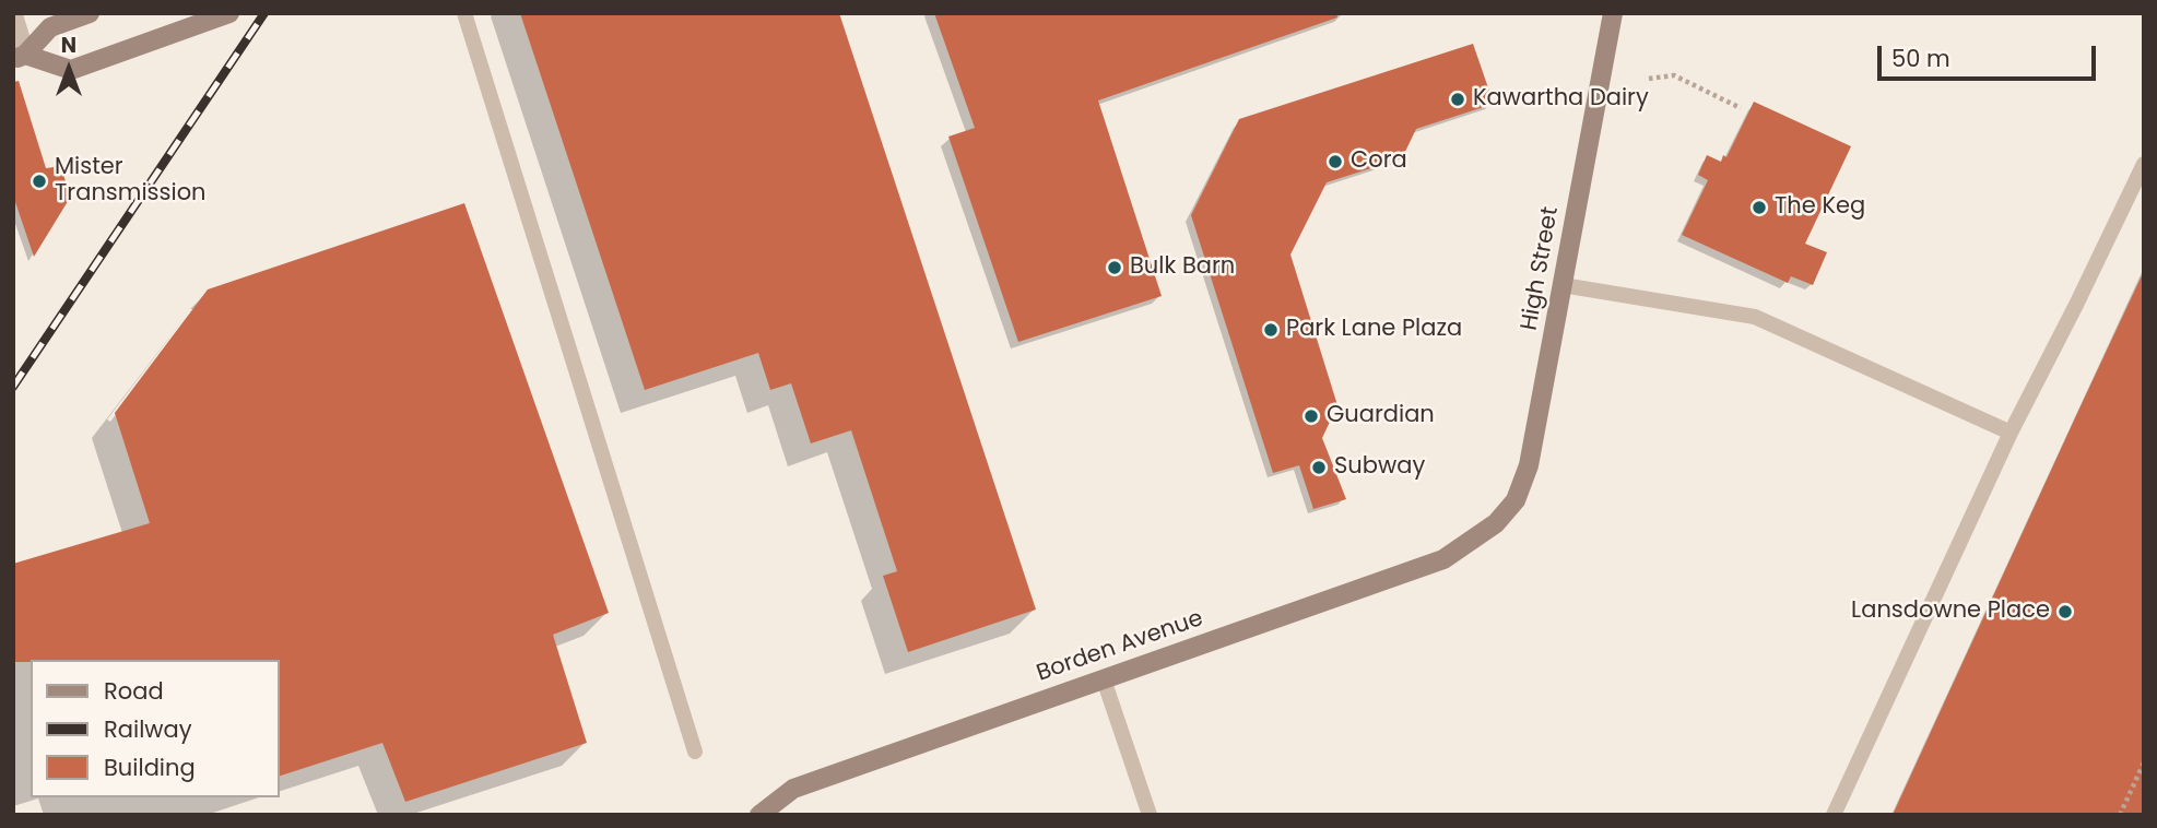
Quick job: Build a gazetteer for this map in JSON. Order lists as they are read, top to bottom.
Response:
{
  "streets": {
    "street": ["High Street", "Borden Avenue"]
  },
  "crossings": [
    ["High Street", "Borden Avenue"]
  ],
  "places": [
    "Kawartha Dairy",
    "Cora",
    "Mister Transmission",
    "The Keg",
    "Bulk Barn",
    "Park Lane Plaza",
    "Guardian",
    "Subway",
    "Lansdowne Place"
  ],
  "legend": ["Road", "Railway", "Building"],
  "scale_bar": "50 m",
  "north": "top"
}
